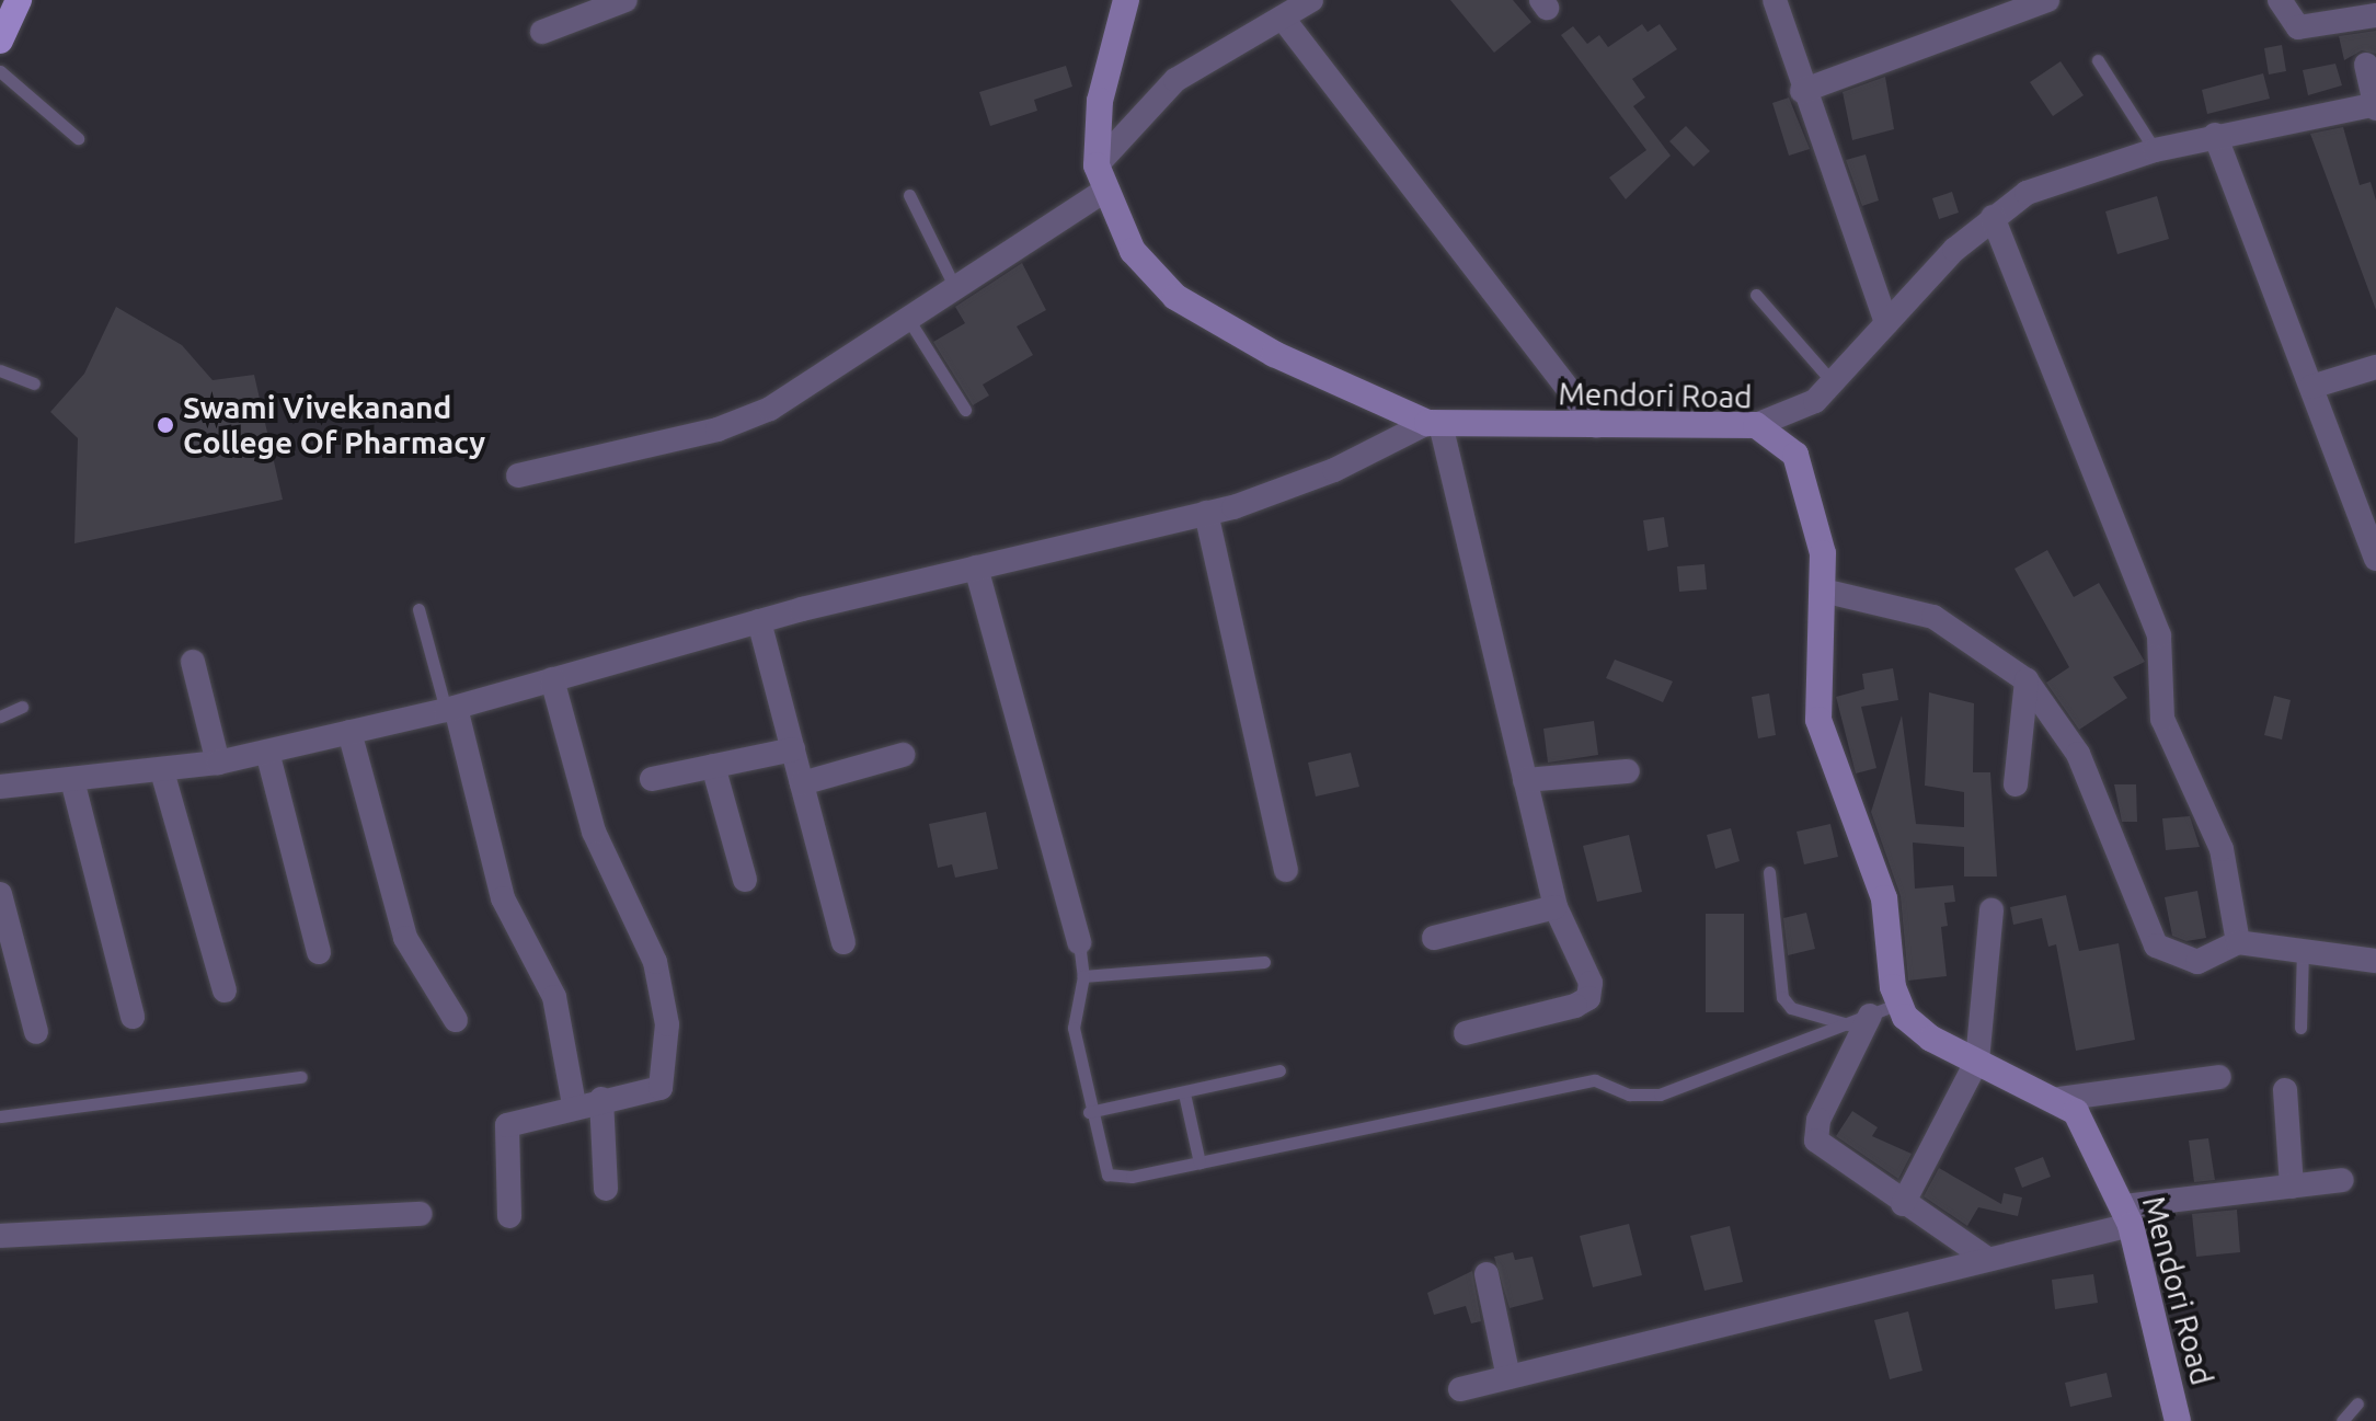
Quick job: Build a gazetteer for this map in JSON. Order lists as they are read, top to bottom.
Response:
{
  "streets": {
    "main road": ["Mendori Road"]
  },
  "places": ["Swami Vivekanand College Of Pharmacy"]
}
